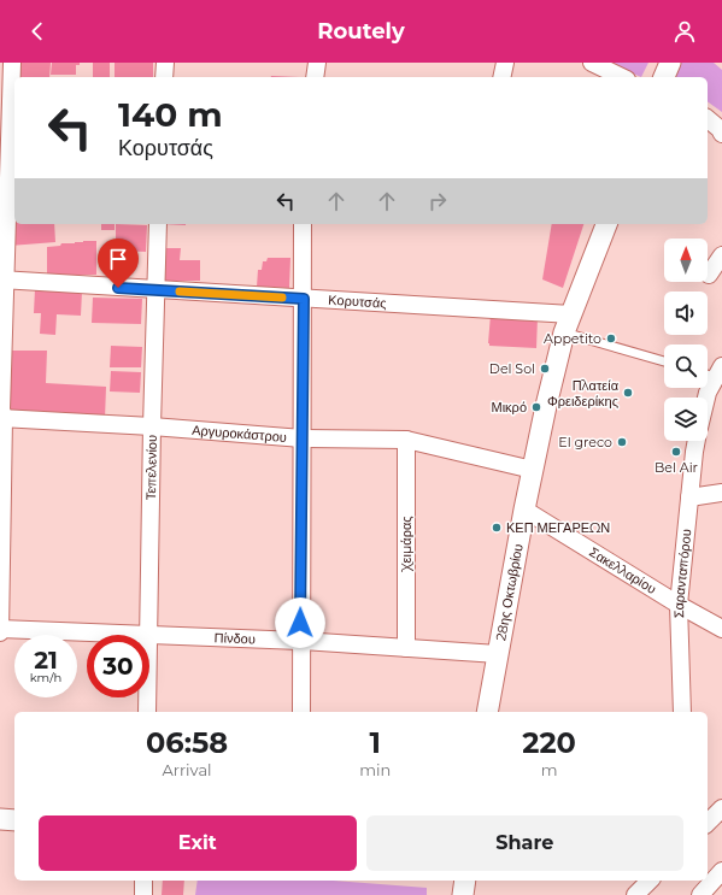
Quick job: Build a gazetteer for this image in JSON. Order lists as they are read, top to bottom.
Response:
{
  "streets": {
    "street": [
      "Κορυτσάς",
      "Αργυροκάστρου",
      "Τεπελενίου",
      "Χειμάρας",
      "Σακελλαρίου",
      "Σαρανταπόρου",
      "28ης Οκτωβρίου",
      "Πίνδου"
    ]
  },
  "crossings": [
    ["Κορυτσάς", "Τεπελενίου"],
    ["Κορυτσάς", "28ης Οκτωβρίου"],
    ["Αργυροκάστρου", "Τεπελενίου"],
    ["Αργυροκάστρου", "Χειμάρας"],
    ["Αργυροκάστρου", "28ης Οκτωβρίου"],
    ["Τεπελενίου", "Πίνδου"],
    ["Χειμάρας", "Πίνδου"],
    ["Σακελλαρίου", "Σαρανταπόρου"],
    ["Σακελλαρίου", "28ης Οκτωβρίου"],
    ["28ης Οκτωβρίου", "Πίνδου"]
  ],
  "places": [
    "Appetito",
    "Del Sol",
    "Πλατεία Φρειδερίκης",
    "Μικρό",
    "El greco",
    "Bel Air",
    "ΚΕΠ ΜΕΓΑΡΕΩΝ"
  ],
  "north": "top",
  "page": {
    "header": "Routely",
    "turn": ["140 m", "Κορυτσάς"],
    "speed": "21 km/h",
    "limit": "30",
    "eta": [
      "06:58",
      "Arrival",
      "1",
      "min",
      "220",
      "m"
    ],
    "buttons": ["Exit", "Share"]
  }
}
